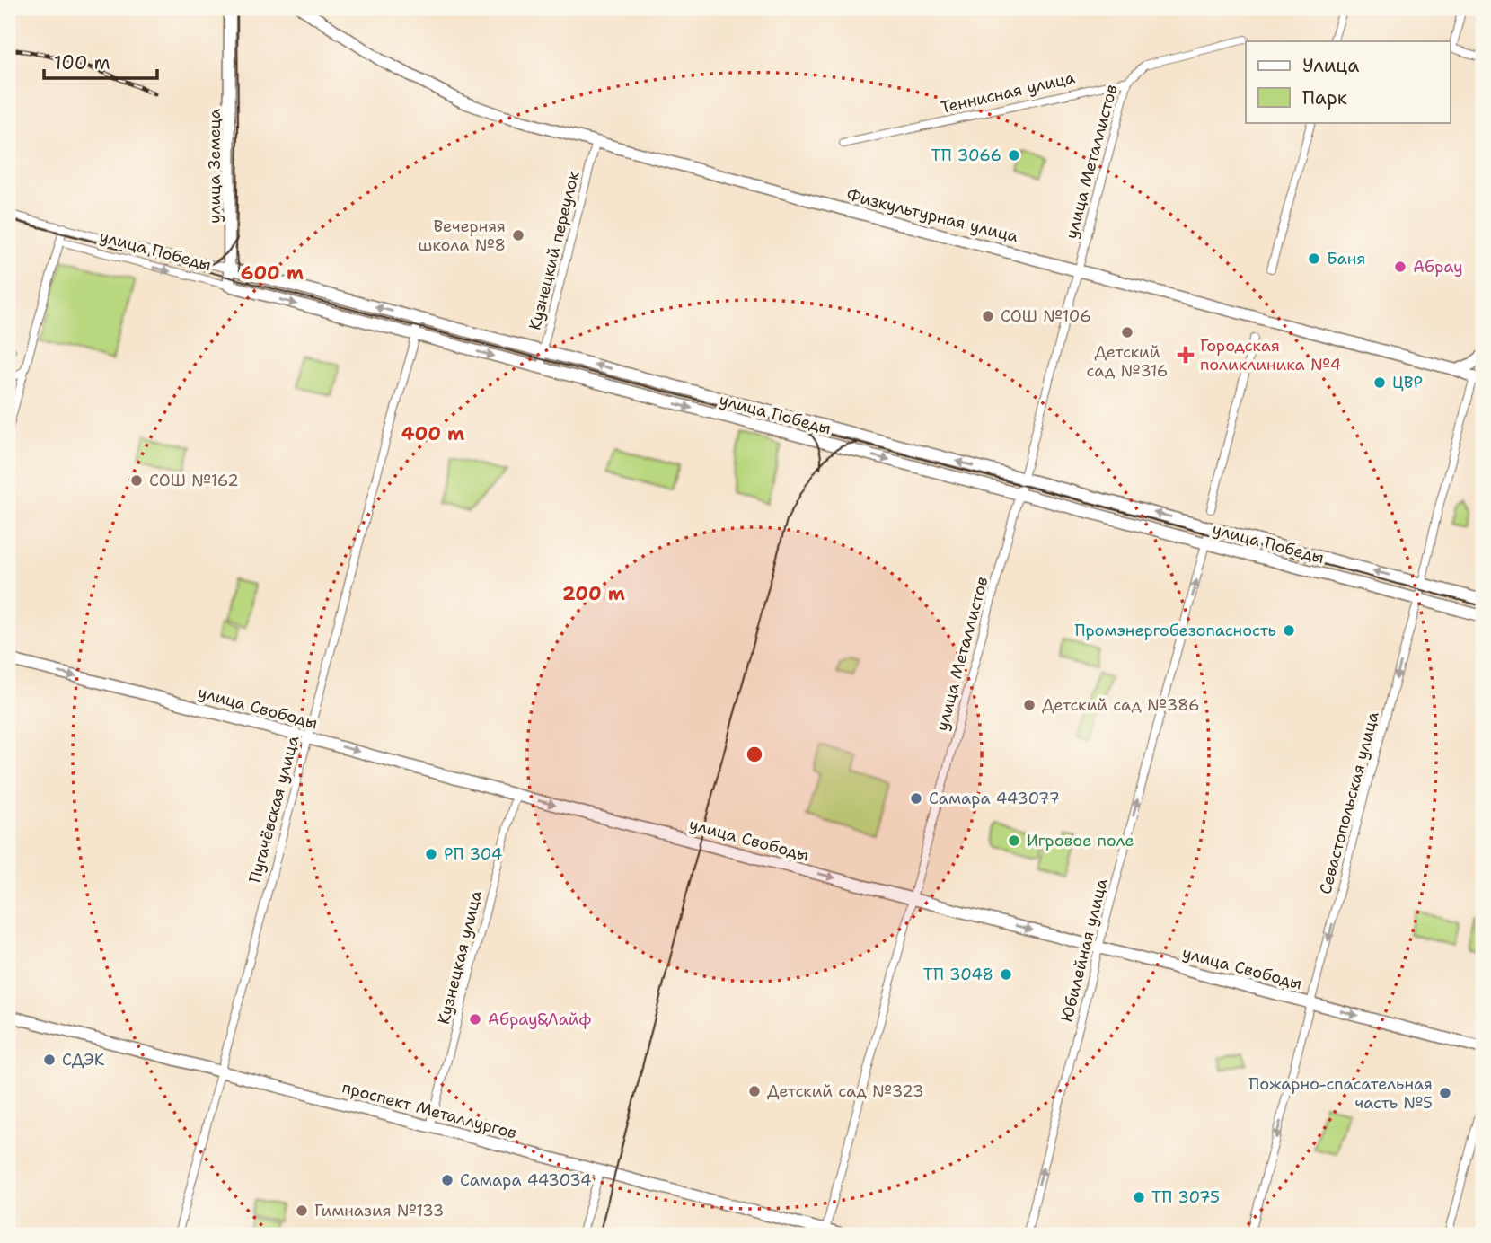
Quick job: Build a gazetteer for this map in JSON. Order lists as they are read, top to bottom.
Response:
{
  "streets": {
    "main road": [
      "улица Земеца",
      "Физкультурная улица",
      "улица Победы",
      "улица Свободы",
      "проспект Металлургов"
    ],
    "street": [
      "Теннисная улица",
      "улица Металлистов",
      "Кузнецкий переулок",
      "Севастопольская улица",
      "Пугачёвская улица",
      "Юбилейная улица",
      "Кузнецкая улица"
    ]
  },
  "crossings": [
    ["Теннисная улица", "улица Металлистов"],
    ["улица Металлистов", "Физкультурная улица"],
    ["улица Металлистов", "улица Победы"],
    ["улица Металлистов", "улица Свободы"],
    ["улица Металлистов", "проспект Металлургов"],
    ["улица Земеца", "улица Победы"],
    ["Физкультурная улица", "Кузнецкий переулок"],
    ["Физкультурная улица", "Севастопольская улица"],
    ["улица Победы", "Кузнецкий переулок"],
    ["улица Победы", "Севастопольская улица"],
    ["улица Победы", "Пугачёвская улица"],
    ["улица Победы", "Юбилейная улица"],
    ["улица Свободы", "Севастопольская улица"],
    ["улица Свободы", "Пугачёвская улица"],
    ["улица Свободы", "Юбилейная улица"],
    ["улица Свободы", "Кузнецкая улица"],
    ["Пугачёвская улица", "проспект Металлургов"],
    ["Кузнецкая улица", "проспект Металлургов"]
  ],
  "one_way": ["улица Свободы", "Севастопольская улица", "Юбилейная улица"],
  "places": {
    "other": [
      "ТП 3066",
      "Вечерняя школа №8",
      "Баня",
      "Абрау",
      "СОШ №106",
      "Детский сад №316",
      "ЦВР",
      "СОШ №162",
      "Промэнергобезопасность",
      "Детский сад №386",
      "Самара 443077",
      "Игровое поле",
      "РП 304",
      "ТП 3048",
      "Абрау&Лайф",
      "СДЭК",
      "Детский сад №323",
      "Пожарно-спасательная часть №5",
      "Самара 443034",
      "ТП 3075",
      "Гимназия №133"
    ],
    "health": ["Городская поликлиника №4"]
  },
  "legend": ["Улица", "Парк"],
  "scale_bar": "100 m",
  "rings": ["600 m", "400 m", "200 m"]
}
